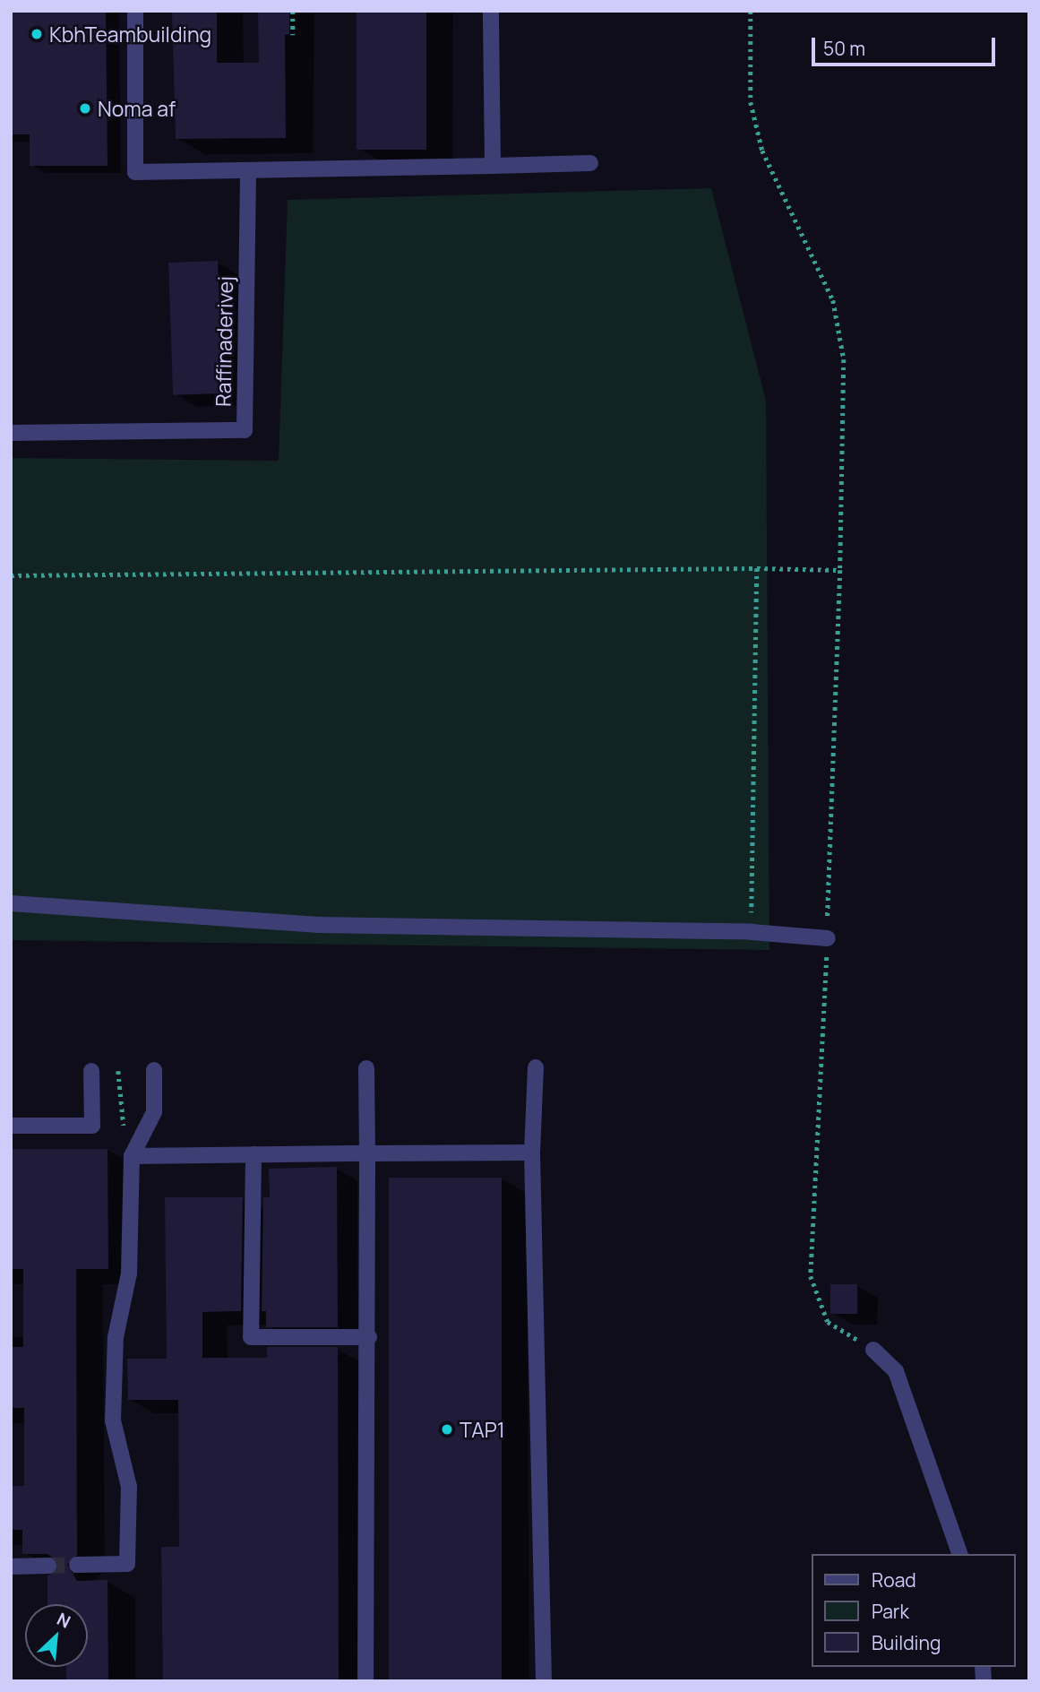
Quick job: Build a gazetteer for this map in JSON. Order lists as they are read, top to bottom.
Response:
{
  "streets": {
    "lane": ["Raffinaderivej"]
  },
  "places": ["KbhTeambuilding", "Noma af", "TAP1"],
  "legend": ["Road", "Park", "Building"],
  "scale_bar": "50 m",
  "north": "top right"
}
